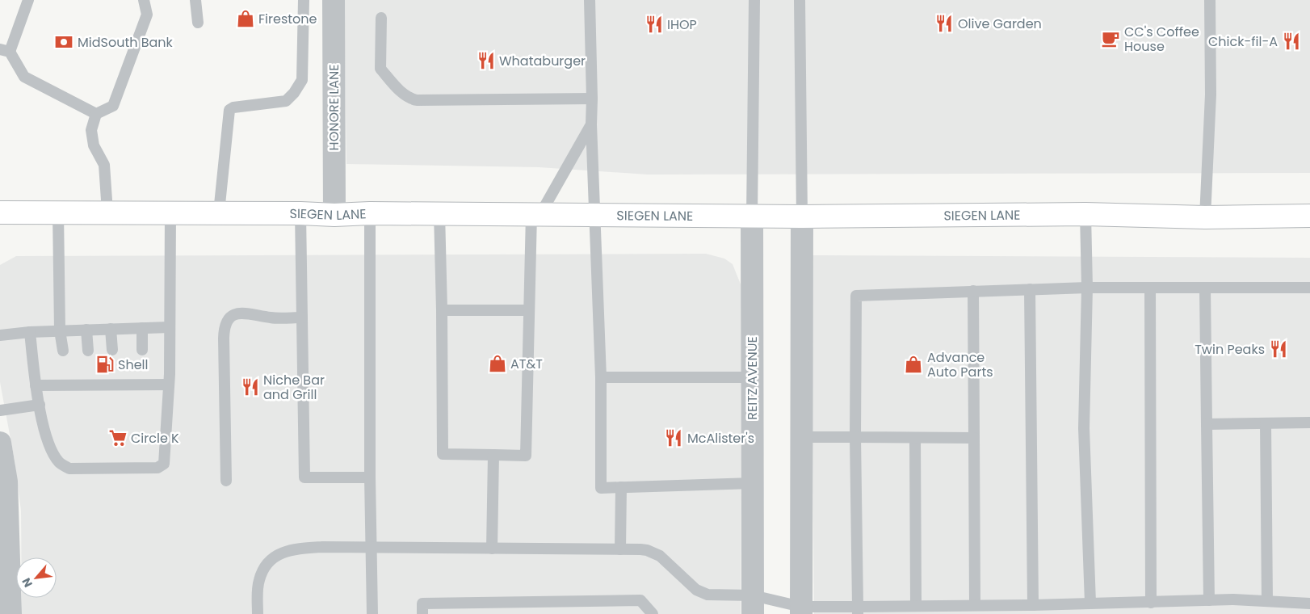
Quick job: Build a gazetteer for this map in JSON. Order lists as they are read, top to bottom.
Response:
{
  "streets": {
    "main road": ["SIEGEN LANE"],
    "street": ["HONORE LANE", "REITZ AVENUE"]
  },
  "crossings": [
    ["HONORE LANE", "SIEGEN LANE"],
    ["SIEGEN LANE", "REITZ AVENUE"]
  ],
  "places": {
    "shop": ["Firestone", "AT&T", "Advance Auto Parts"],
    "restaurant": [
      "Olive Garden",
      "IHOP",
      "Chick-fil-A",
      "Whataburger",
      "Twin Peaks",
      "Niche Bar and Grill",
      "McAlister's"
    ],
    "cafe": ["CC's Coffee House"],
    "bank": ["MidSouth Bank"],
    "fuel station": ["Shell"],
    "supermarket": ["Circle K"]
  },
  "north": "bottom left"
}
